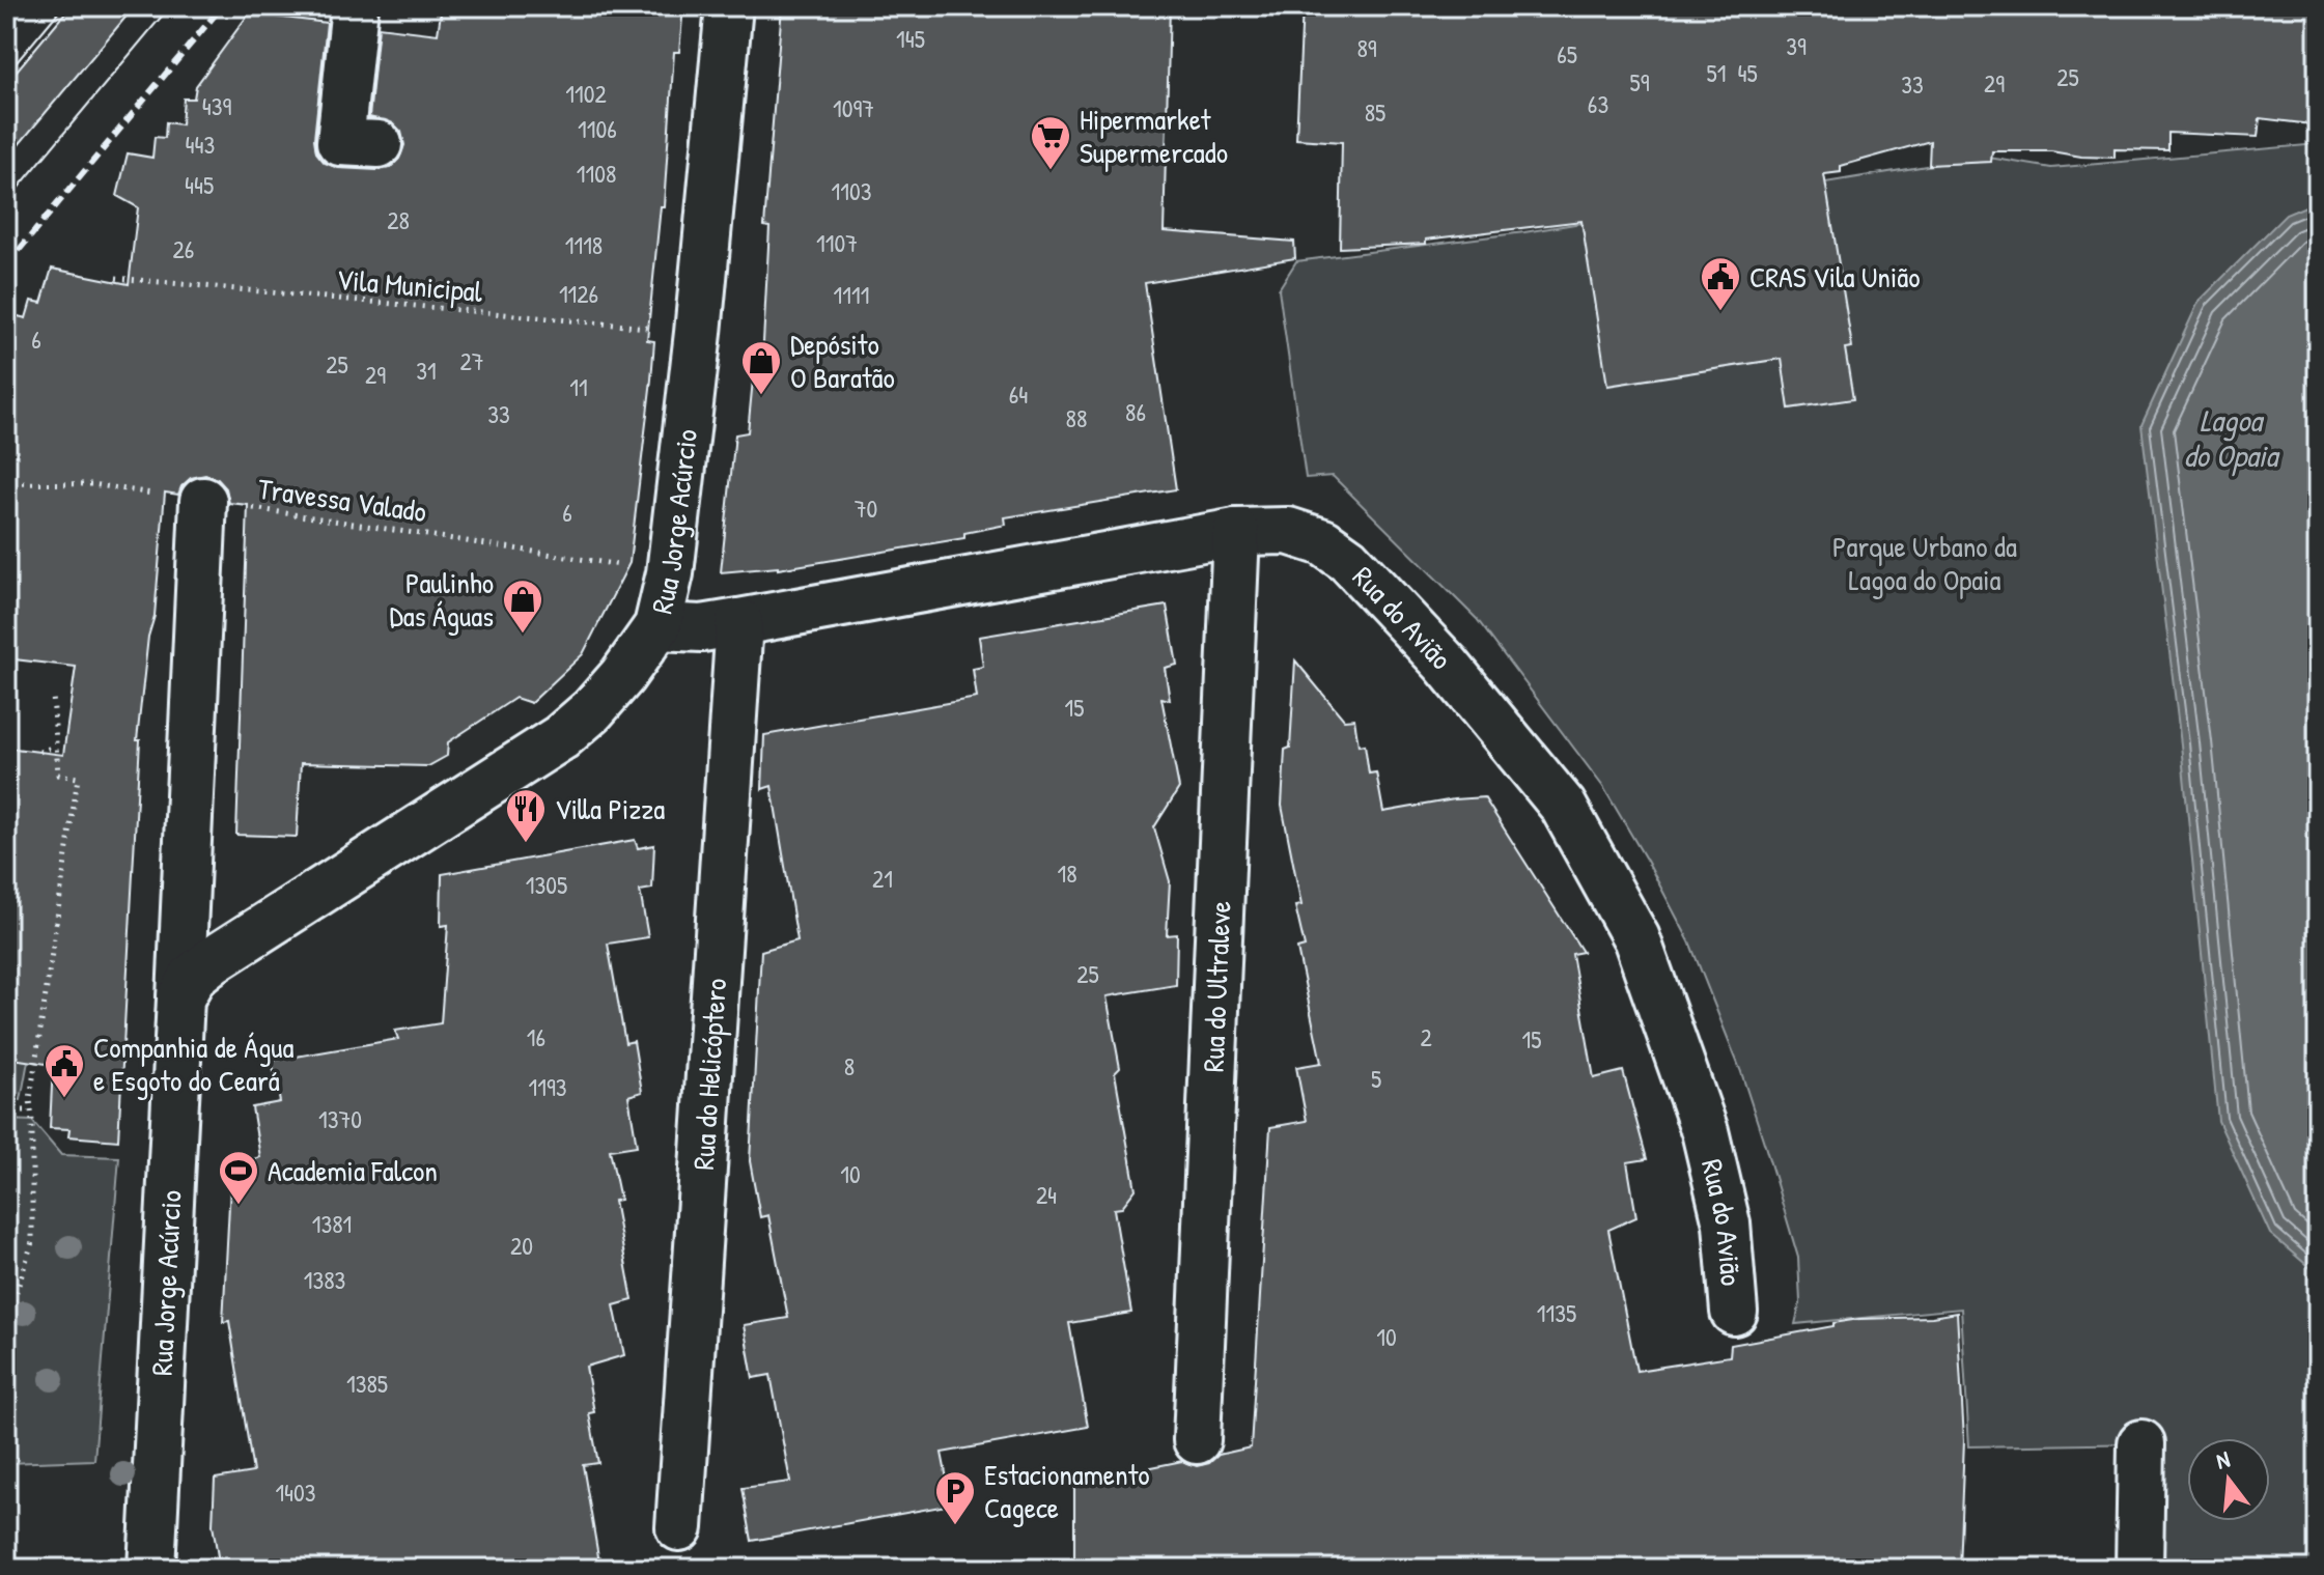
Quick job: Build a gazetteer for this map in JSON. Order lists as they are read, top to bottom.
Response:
{
  "streets": {
    "street": [
      "Rua Jorge Acúrcio",
      "Rua do Avião",
      "Rua do Ultraleve",
      "Rua do Helicóptero"
    ],
    "path": ["Vila Municipal", "Travessa Valado"]
  },
  "crossings": [
    ["Vila Municipal", "Rua Jorge Acúrcio"],
    ["Travessa Valado", "Rua Jorge Acúrcio"],
    ["Rua Jorge Acúrcio", "Rua do Avião"],
    ["Rua do Avião", "Rua do Ultraleve"],
    ["Rua do Avião", "Rua do Helicóptero"]
  ],
  "water": ["Lagoa do Opaia"],
  "parks": ["Parque Urbano da Lagoa do Opaia"],
  "places": {
    "supermarket": ["Hipermarket Supermercado"],
    "public building": ["CRAS Vila União", "Companhia de Água e Esgoto do Ceará"],
    "shop": ["Depósito O Baratão", "Paulinho Das Águas"],
    "restaurant": ["Villa Pizza"],
    "sports": ["Academia Falcon"],
    "parking": ["Estacionamento Cagece"]
  },
  "house_numbers": [
    "145",
    "39",
    "89",
    "65",
    "51",
    "45",
    "25",
    "59",
    "29",
    "33",
    "1102",
    "63",
    "439",
    "1097",
    "85",
    "1106",
    "443",
    "1108",
    "445",
    "1103",
    "28",
    "1107",
    "1118",
    "26",
    "1126",
    "1111",
    "6",
    "27",
    "25",
    "31",
    "29",
    "11",
    "64",
    "86",
    "33",
    "88",
    "70",
    "6",
    "15",
    "18",
    "21",
    "1305",
    "25",
    "16",
    "2",
    "15",
    "8",
    "5",
    "1193",
    "1370",
    "10",
    "24",
    "1381",
    "20",
    "1383",
    "1135",
    "10",
    "1385",
    "1403"
  ],
  "north": "top"
}
